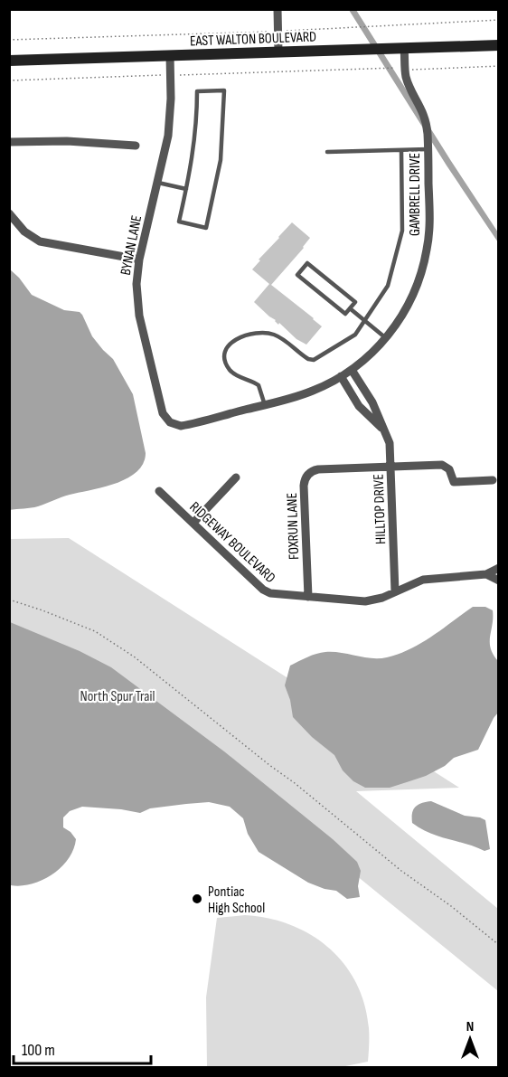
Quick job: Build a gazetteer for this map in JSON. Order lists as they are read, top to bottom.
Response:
{
  "streets": {
    "main road": ["EAST WALTON BOULEVARD"],
    "street": [
      "GAMBRELL DRIVE",
      "BYNAN LANE",
      "HILLTOP DRIVE",
      "FOXRUN LANE",
      "RIDGEWAY BOULEVARD"
    ]
  },
  "crossings": [
    ["EAST WALTON BOULEVARD", "GAMBRELL DRIVE"],
    ["EAST WALTON BOULEVARD", "BYNAN LANE"],
    ["GAMBRELL DRIVE", "BYNAN LANE"],
    ["GAMBRELL DRIVE", "HILLTOP DRIVE"],
    ["HILLTOP DRIVE", "FOXRUN LANE"],
    ["HILLTOP DRIVE", "RIDGEWAY BOULEVARD"],
    ["FOXRUN LANE", "RIDGEWAY BOULEVARD"]
  ],
  "parks": ["North Spur Trail"],
  "places": ["Pontiac High School"],
  "scale_bar": "100 m",
  "north": "top"
}
